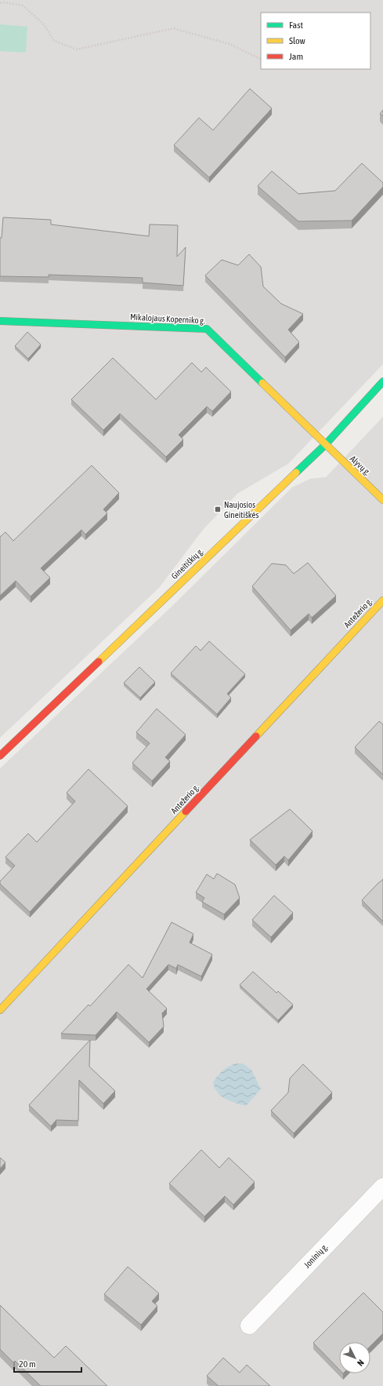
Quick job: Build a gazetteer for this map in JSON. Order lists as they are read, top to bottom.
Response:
{
  "streets": {
    "street": [
      "Mikalojaus Koperniko g.",
      "Alyvų g.",
      "Gineitiškių g.",
      "Antežerio g.",
      "Joninių g."
    ]
  },
  "crossings": [
    ["Mikalojaus Koperniko g.", "Alyvų g."],
    ["Mikalojaus Koperniko g.", "Gineitiškių g."],
    ["Alyvų g.", "Gineitiškių g."]
  ],
  "places": {
    "transit": ["Naujosios Gineitiškės"]
  },
  "legend": ["Fast", "Slow", "Jam"],
  "scale_bar": "20 m",
  "north": "bottom right"
}
